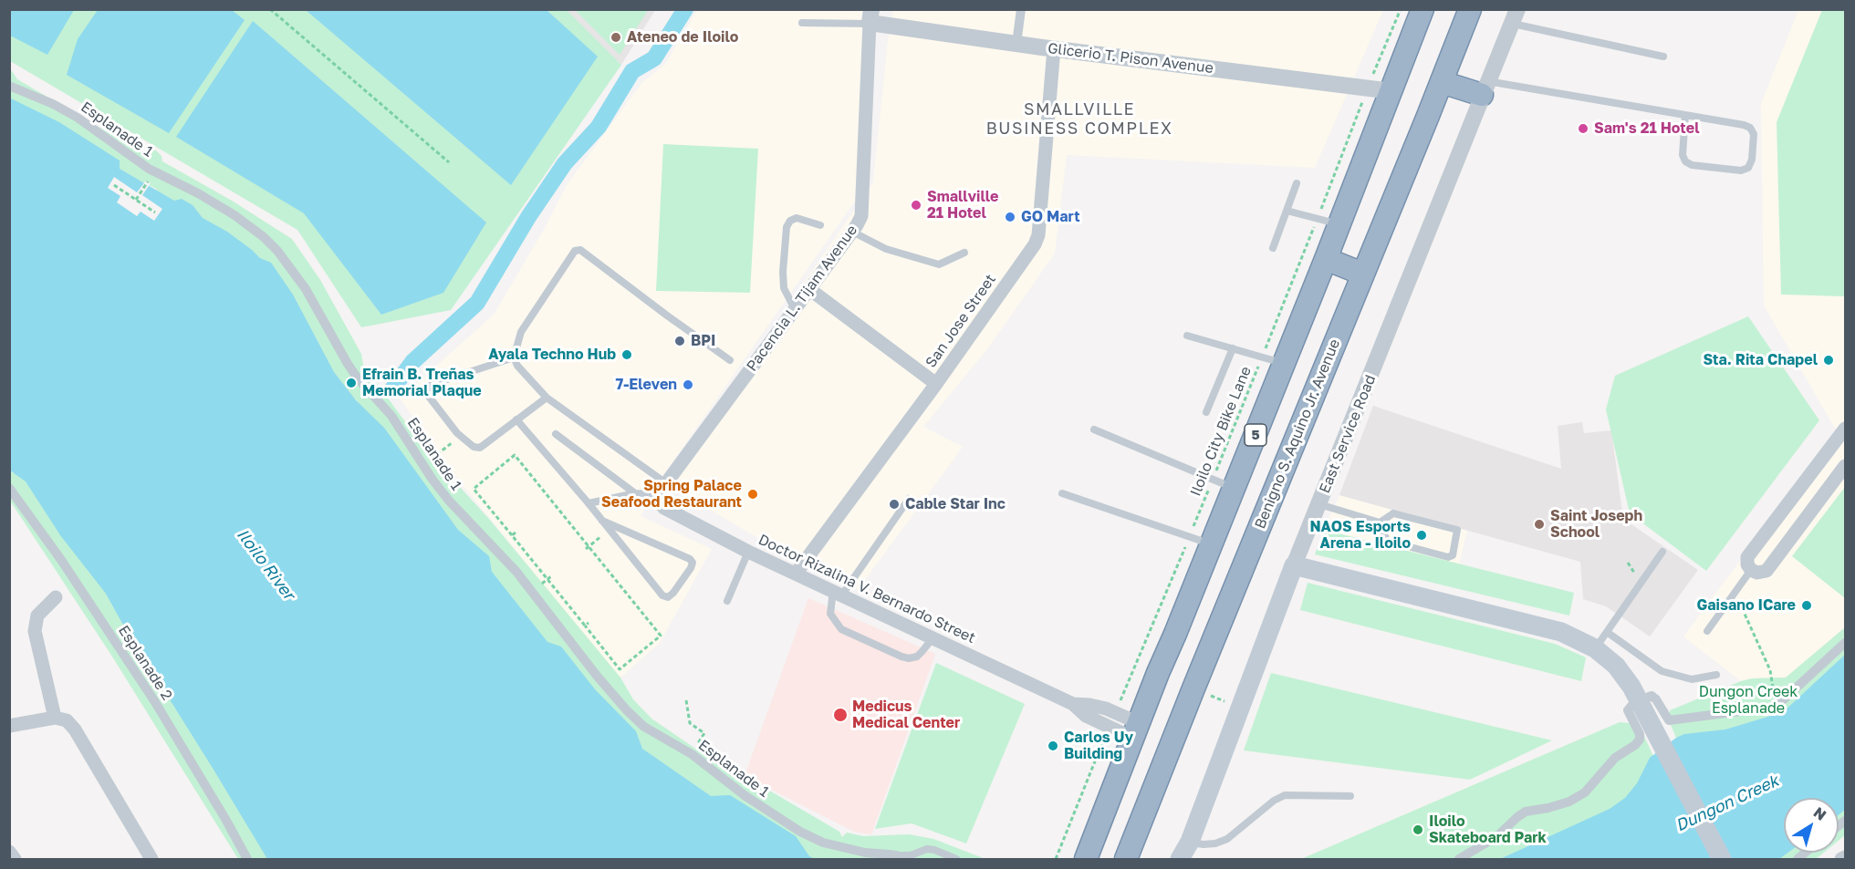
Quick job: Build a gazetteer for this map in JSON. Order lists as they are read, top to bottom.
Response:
{
  "streets": {
    "highway": ["Benigno S. Aquino Jr. Avenue", "5"],
    "main road": ["East Service Road"],
    "street": [
      "Glicerio T. Pison Avenue",
      "Esplanade 1",
      "Pacencia L. Tijam Avenue",
      "San Jose Street",
      "Doctor Rizalina V. Bernardo Street",
      "Esplanade 2"
    ],
    "path": ["Iloilo City Bike Lane"]
  },
  "crossings": [
    ["Glicerio T. Pison Avenue", "Pacencia L. Tijam Avenue"],
    ["Glicerio T. Pison Avenue", "San Jose Street"],
    ["Glicerio T. Pison Avenue", "Iloilo City Bike Lane"],
    ["Glicerio T. Pison Avenue", "5"],
    ["Pacencia L. Tijam Avenue", "Doctor Rizalina V. Bernardo Street"],
    ["San Jose Street", "Doctor Rizalina V. Bernardo Street"],
    ["Iloilo City Bike Lane", "Doctor Rizalina V. Bernardo Street"],
    ["5", "Doctor Rizalina V. Bernardo Street"]
  ],
  "districts": ["SMALLVILLE BUSINESS COMPLEX"],
  "water": ["Iloilo River", "Dungon Creek"],
  "parks": ["Dungon Creek Esplanade"],
  "places": [
    "Ateneo de Iloilo",
    "Sam's 21 Hotel",
    "Smallville 21 Hotel",
    "GO Mart",
    "BPI",
    "Ayala Techno Hub",
    "Sta. Rita Chapel",
    "Efrain B. Treñas Memorial Plaque",
    "7-Eleven",
    "Spring Palace Seafood Restaurant",
    "Cable Star Inc",
    "Saint Joseph School",
    "NAOS Esports Arena - Iloilo",
    "Gaisano ICare",
    "Medicus Medical Center",
    "Carlos Uy Building",
    "Iloilo Skateboard Park"
  ],
  "north": "top right"
}
